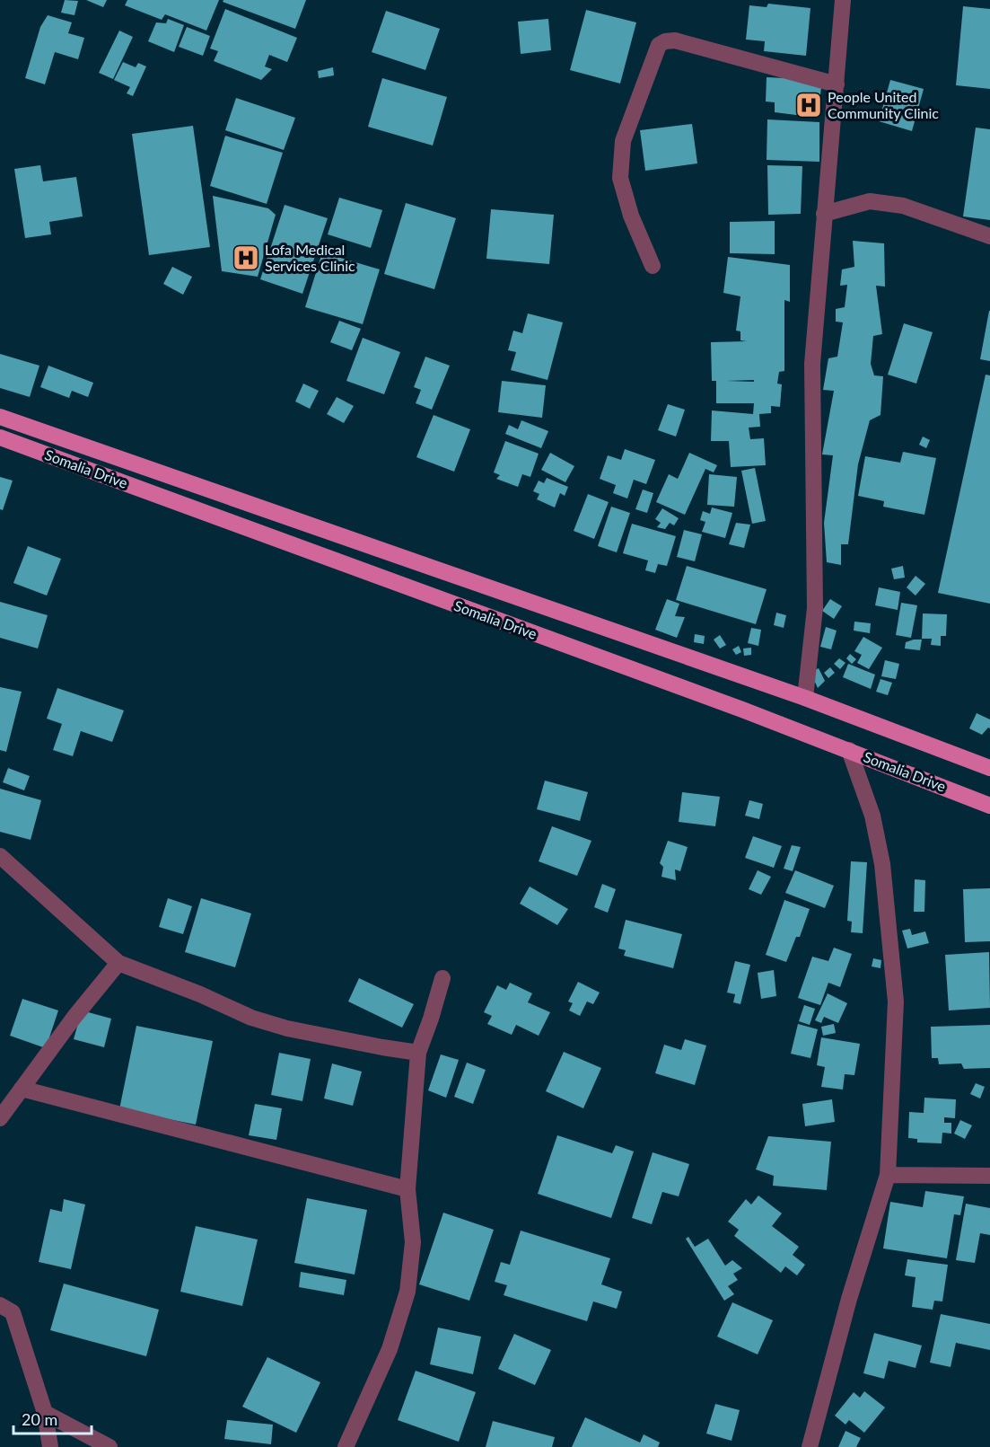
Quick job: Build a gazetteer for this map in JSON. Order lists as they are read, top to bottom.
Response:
{
  "streets": {
    "main road": ["Somalia Drive"]
  },
  "places": {
    "hospital": ["People United Community Clinic", "Lofa Medical Services Clinic"]
  },
  "scale_bar": "20 m"
}
